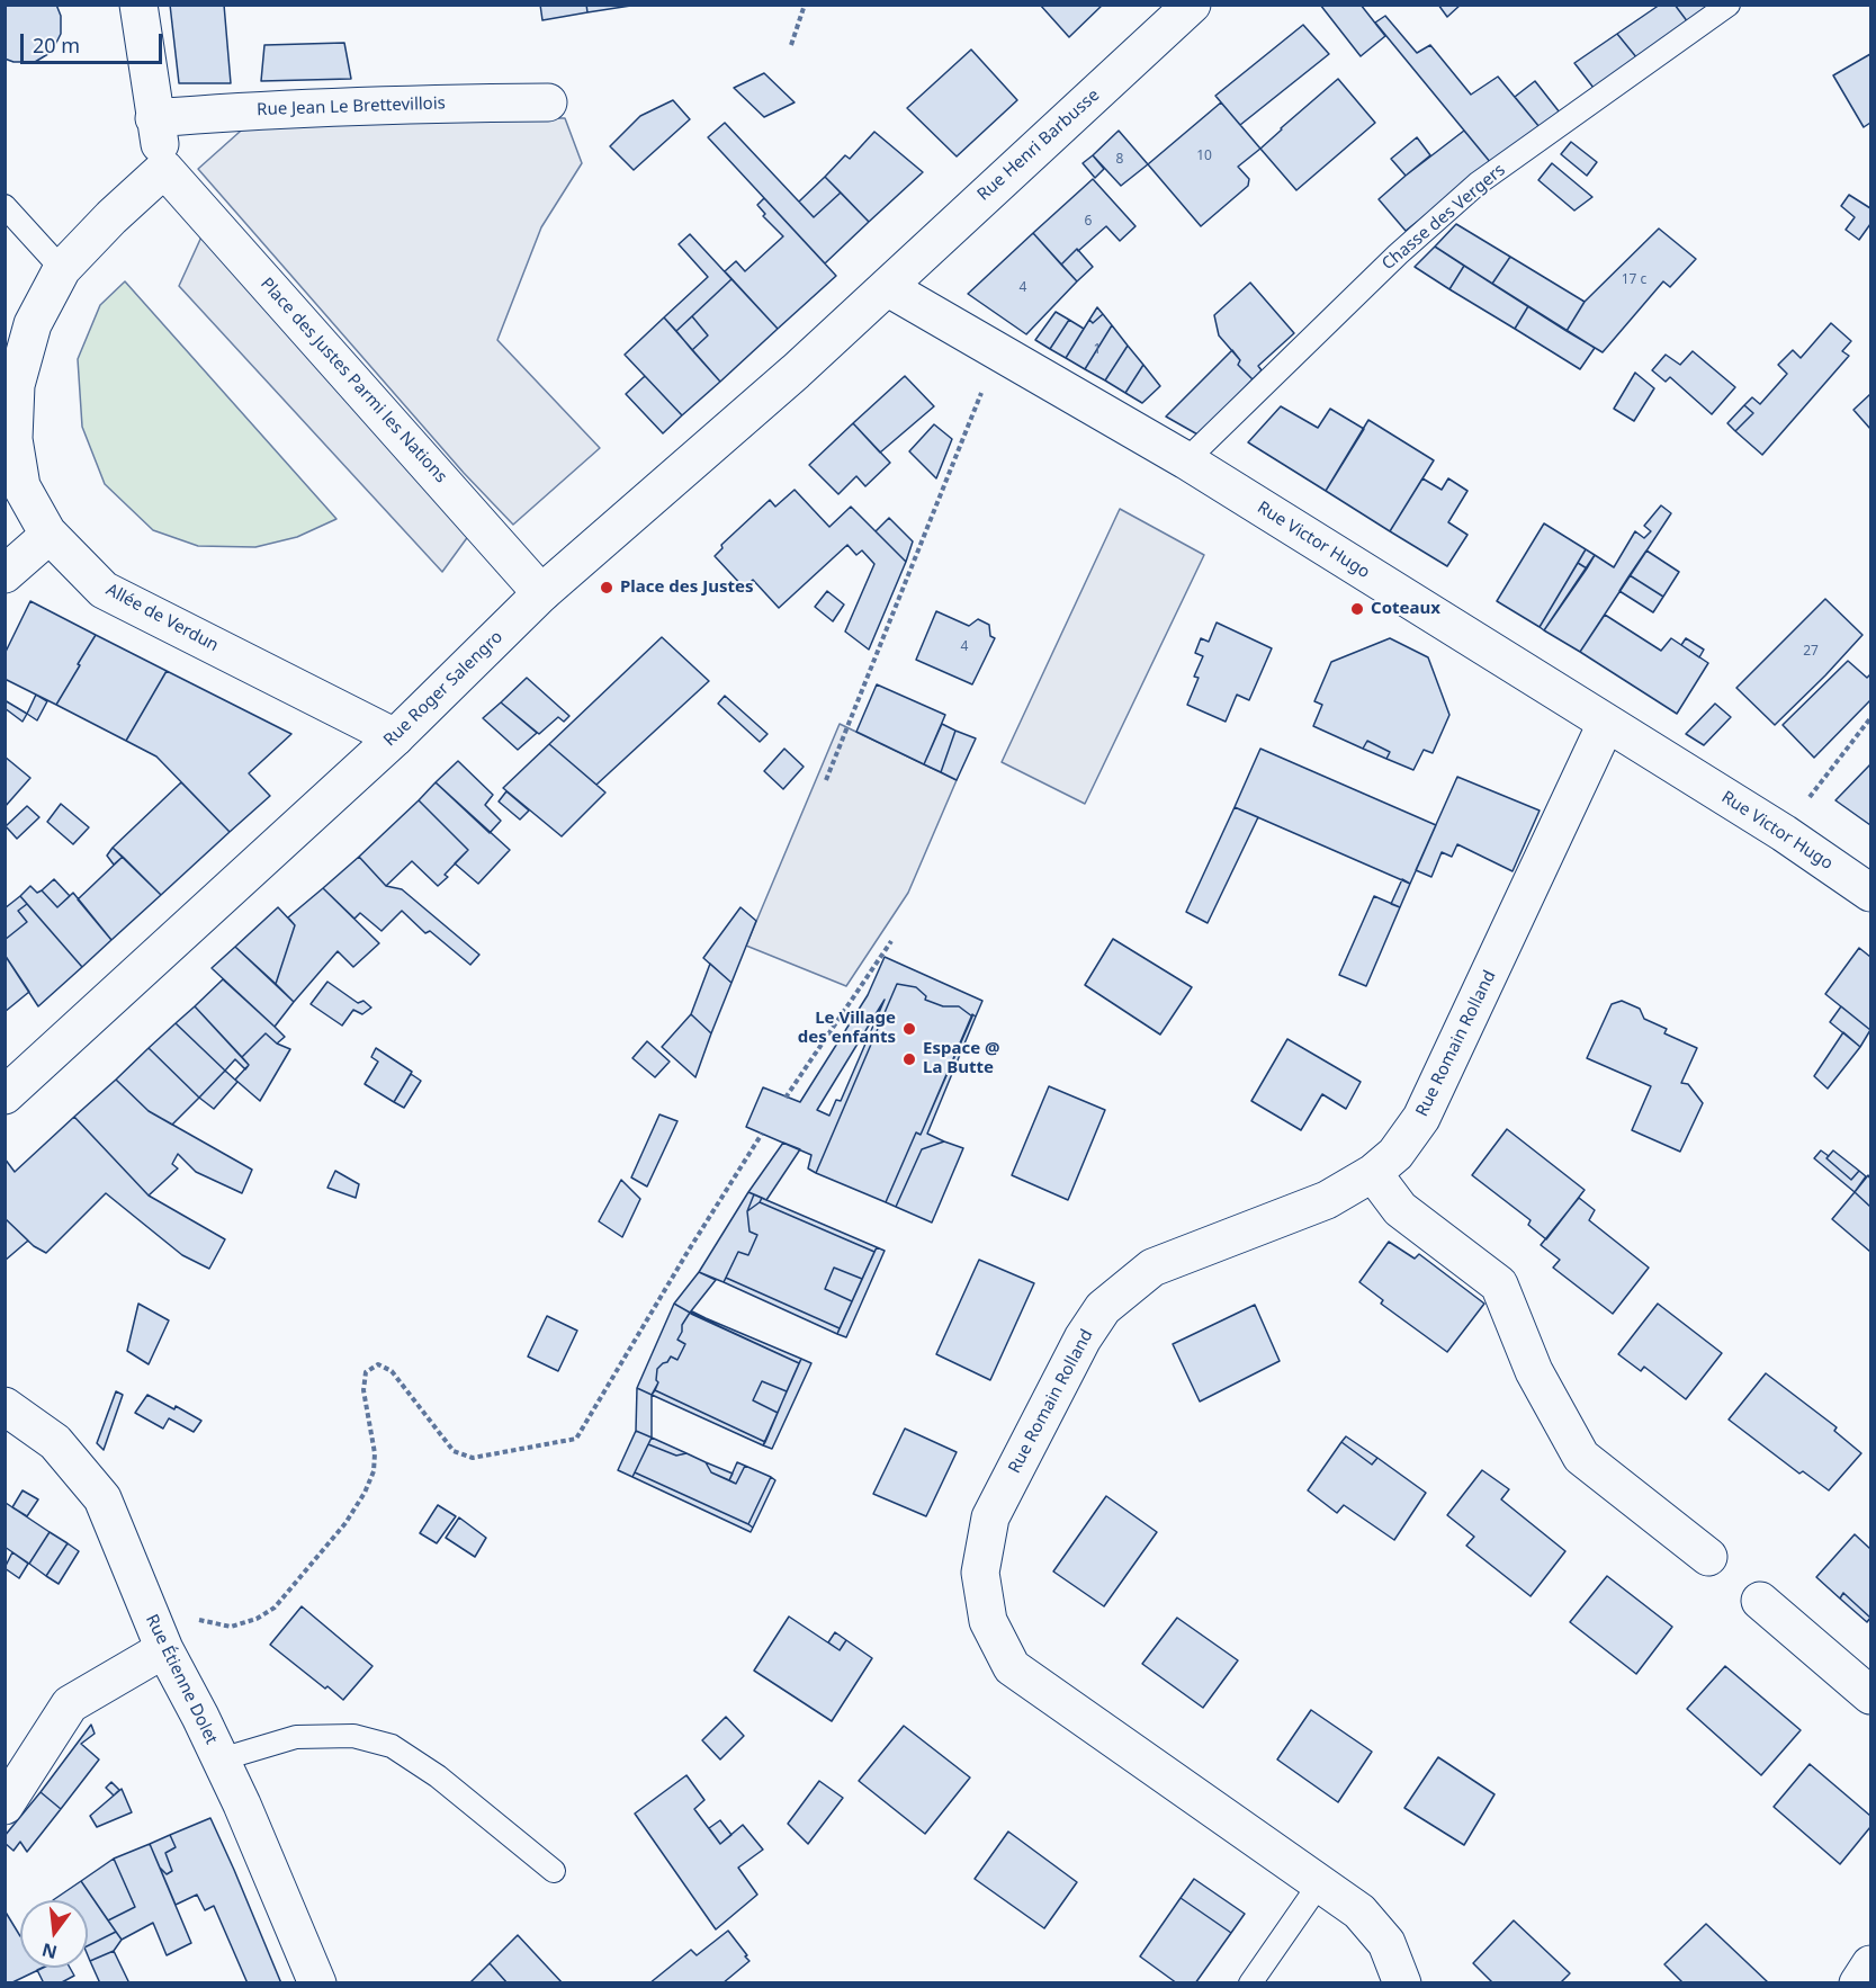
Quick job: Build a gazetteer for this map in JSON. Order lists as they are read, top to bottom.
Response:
{
  "streets": {
    "street": [
      "Rue Jean Le Brettevillois",
      "Rue Henri Barbusse",
      "Place des Justes Parmi les Nations",
      "Rue Victor Hugo",
      "Allée de Verdun",
      "Rue Roger Salengro",
      "Rue Romain Rolland",
      "Rue Étienne Dolet"
    ],
    "lane": ["Chasse des Vergers"]
  },
  "crossings": [
    ["Rue Henri Barbusse", "Rue Victor Hugo"],
    ["Rue Henri Barbusse", "Rue Roger Salengro"],
    ["Chasse des Vergers", "Rue Victor Hugo"],
    ["Place des Justes Parmi les Nations", "Allée de Verdun"],
    ["Place des Justes Parmi les Nations", "Rue Roger Salengro"],
    ["Rue Victor Hugo", "Rue Roger Salengro"],
    ["Rue Victor Hugo", "Rue Romain Rolland"],
    ["Allée de Verdun", "Rue Roger Salengro"]
  ],
  "places": [
    "Place des Justes",
    "Coteaux",
    "Le Village des enfants",
    "Espace @ La Butte"
  ],
  "house_numbers": [
    "10",
    "8",
    "6",
    "17 c",
    "4",
    "1",
    "4",
    "27"
  ],
  "scale_bar": "20 m",
  "north": "bottom"
}
